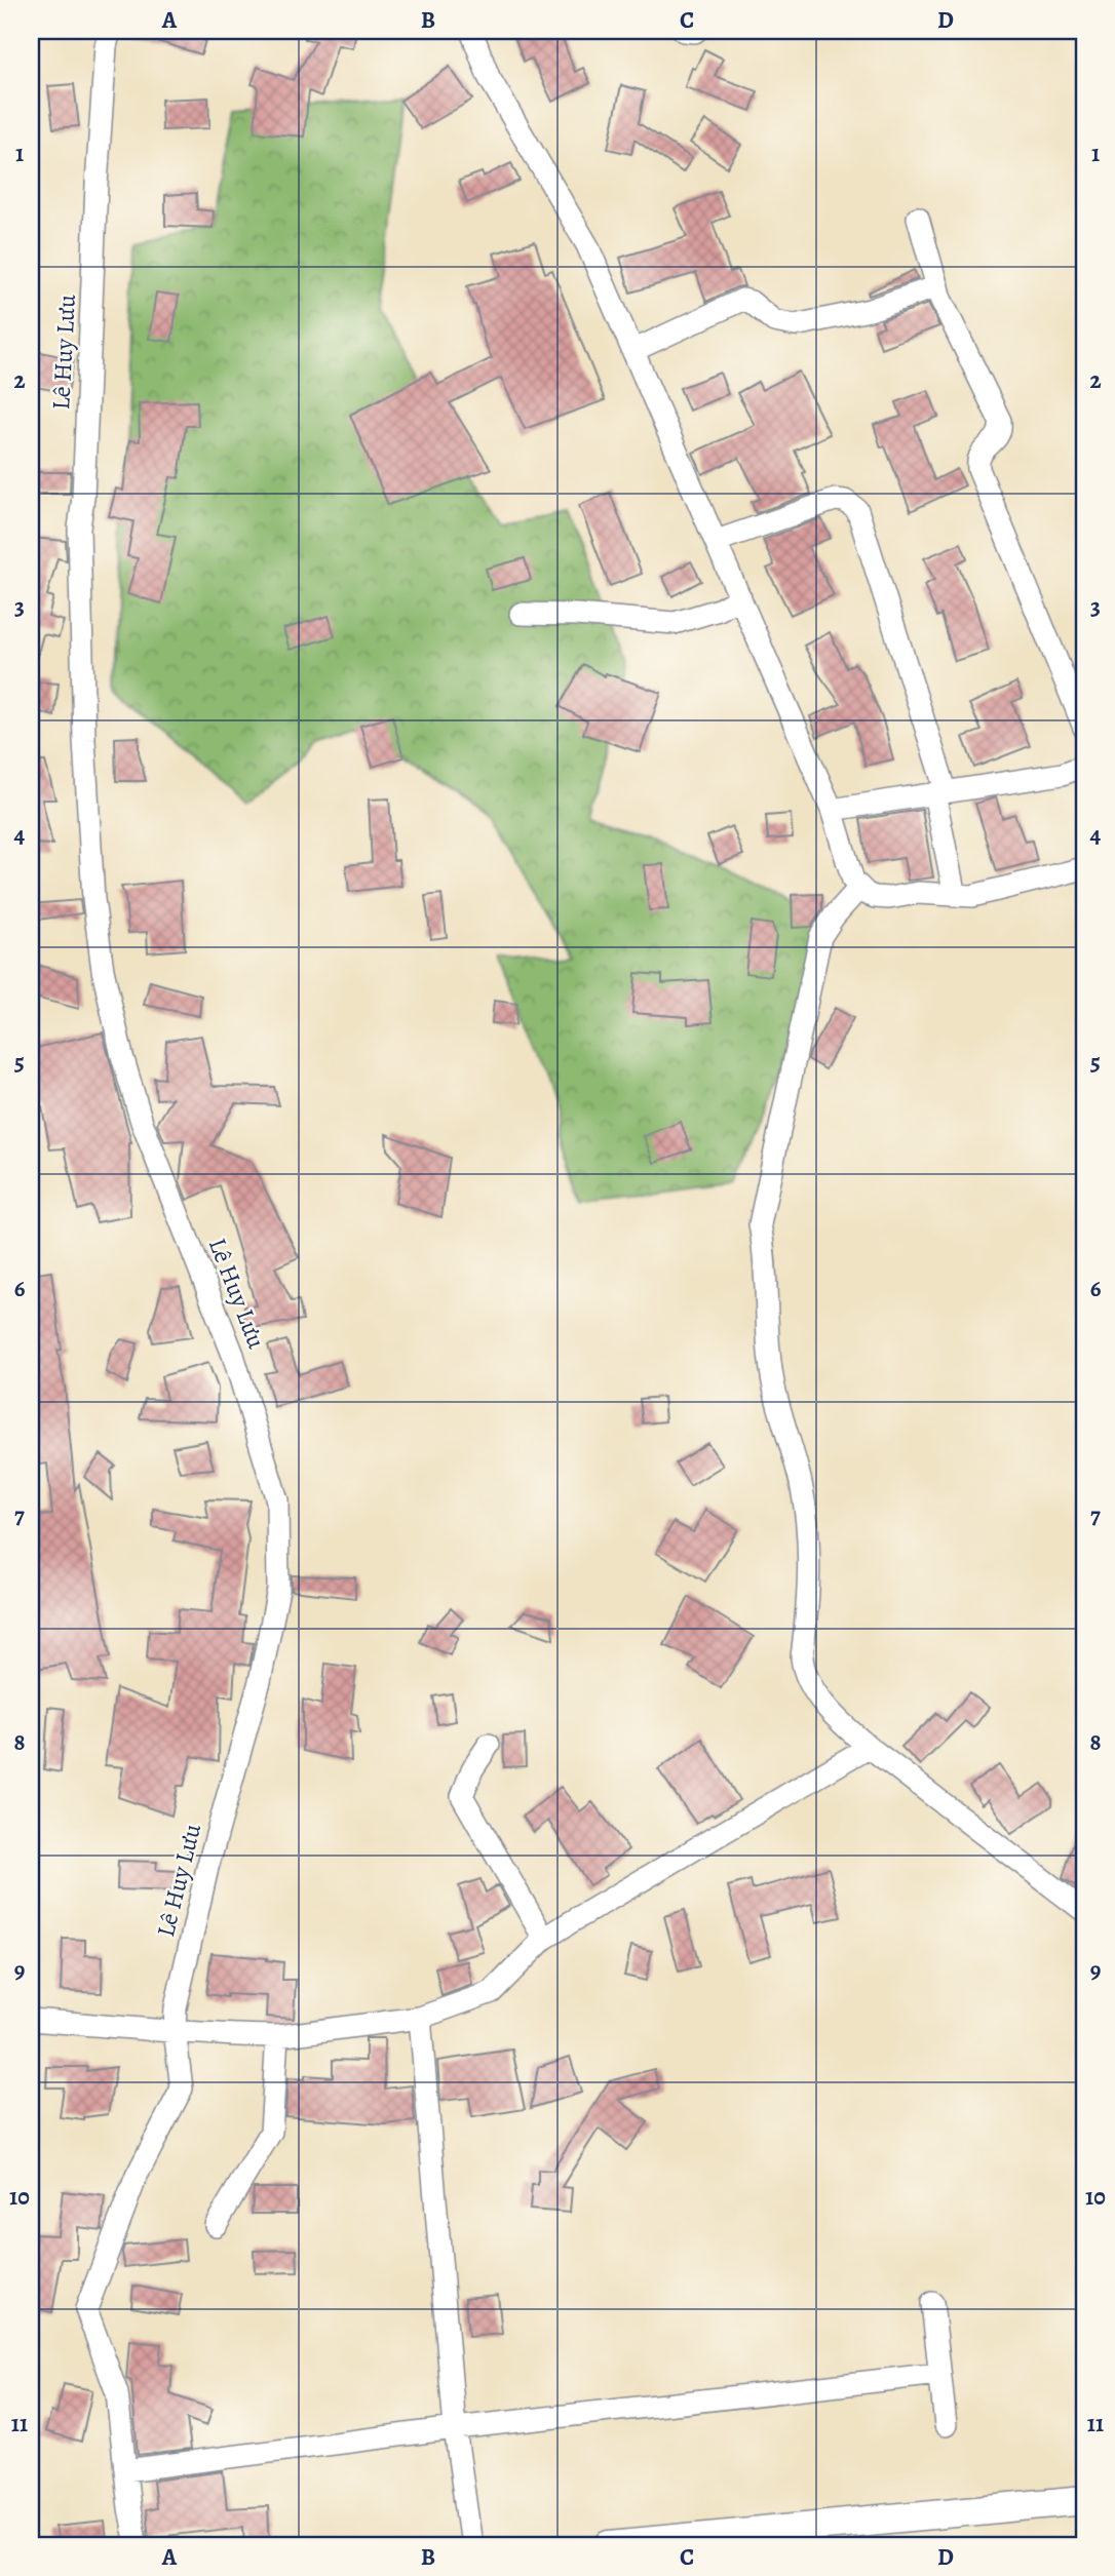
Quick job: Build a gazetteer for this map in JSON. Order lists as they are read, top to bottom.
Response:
{
  "streets": {
    "street": ["Lê Huy Lưu"]
  },
  "grid": {
    "columns": [
      "A",
      "B",
      "C",
      "D"
    ],
    "rows": [
      "1",
      "2",
      "3",
      "4",
      "5",
      "6",
      "7",
      "8",
      "9",
      "10",
      "11"
    ]
  }
}
